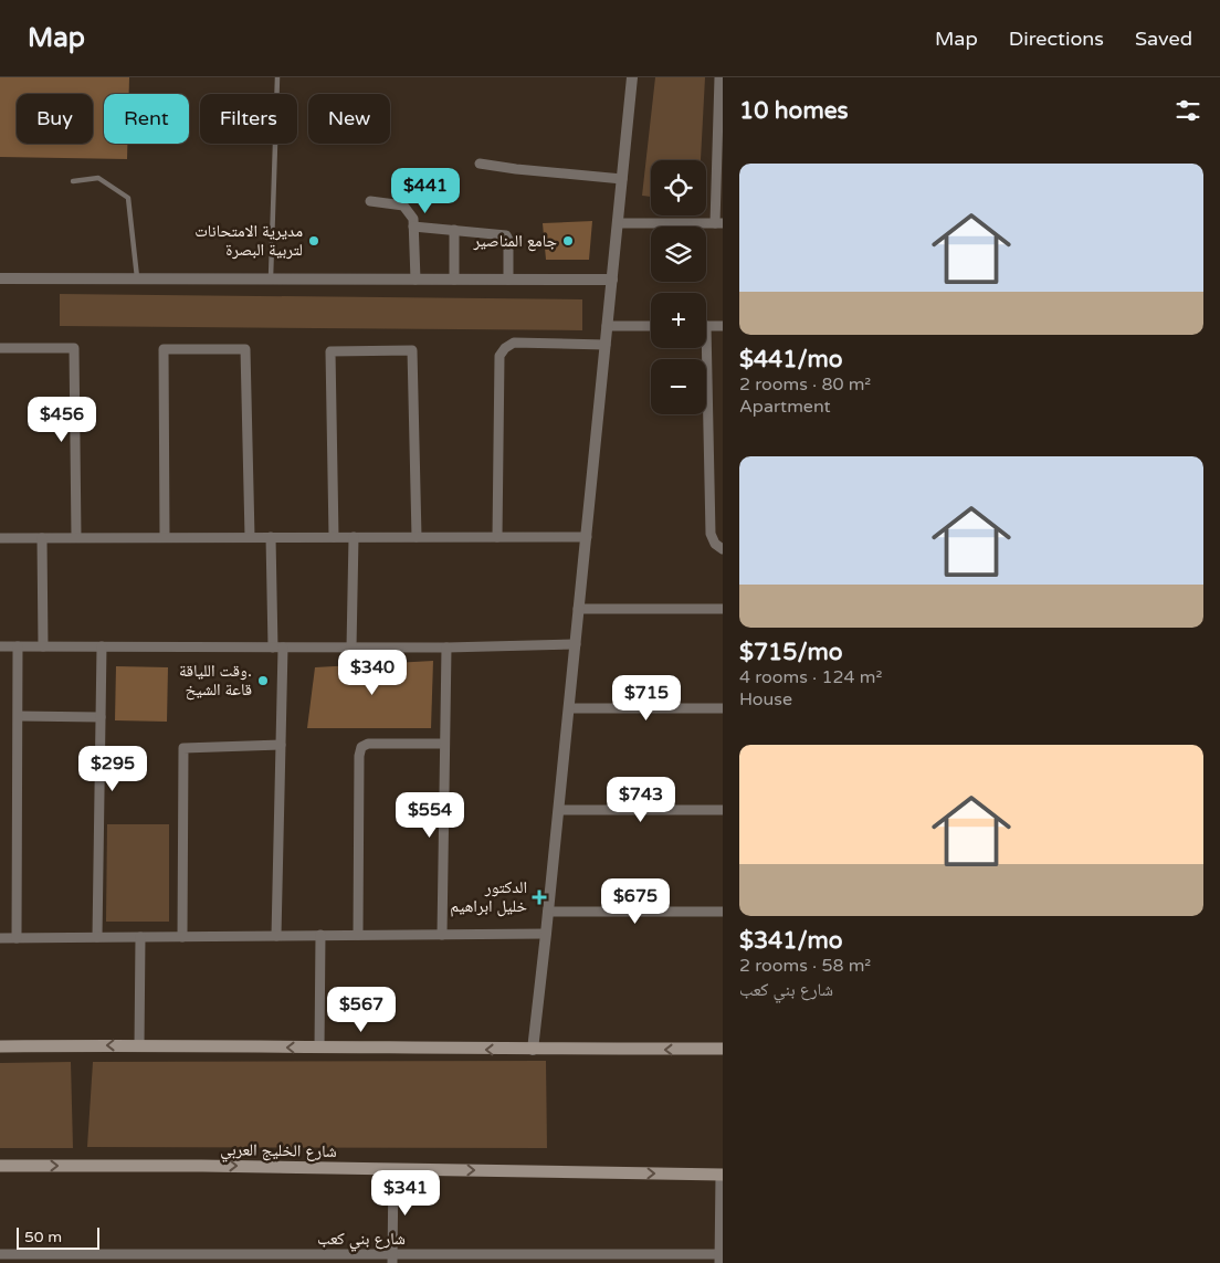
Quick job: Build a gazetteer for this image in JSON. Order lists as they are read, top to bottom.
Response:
{
  "streets": {
    "main road": ["شارع الخليج العربي"],
    "street": ["شارع بني كعب"]
  },
  "one_way": ["شارع الخليج العربي"],
  "places": {
    "other": ["مديرية الامتحانات لتربية البصرة", "جامع المناصير", "وقت اللياقة. قاعة الشيخ"],
    "health": ["الدكتور خليل ابراهيم"]
  },
  "scale_bar": "50 m",
  "page": {
    "header": "Map",
    "nav": ["Map", "Directions", "Saved"],
    "heading": "10 homes",
    "chip": [
      "Buy",
      "Rent",
      "Filters",
      "New"
    ],
    "list": [
      {
        "name": "$441/mo",
        "note": "2 rooms · 80 m² · Apartment"
      },
      {
        "name": "$715/mo",
        "note": "4 rooms · 124 m² · House"
      },
      {
        "name": "$341/mo",
        "note": "2 rooms · 58 m² · شارع بني كعب"
      }
    ],
    "map_buttons": ["+", "−"],
    "price": [
      "$441",
      "$456",
      "$340",
      "$715",
      "$295",
      "$743",
      "$554",
      "$675",
      "$567",
      "$341"
    ],
    "scale": "50 m"
  }
}
